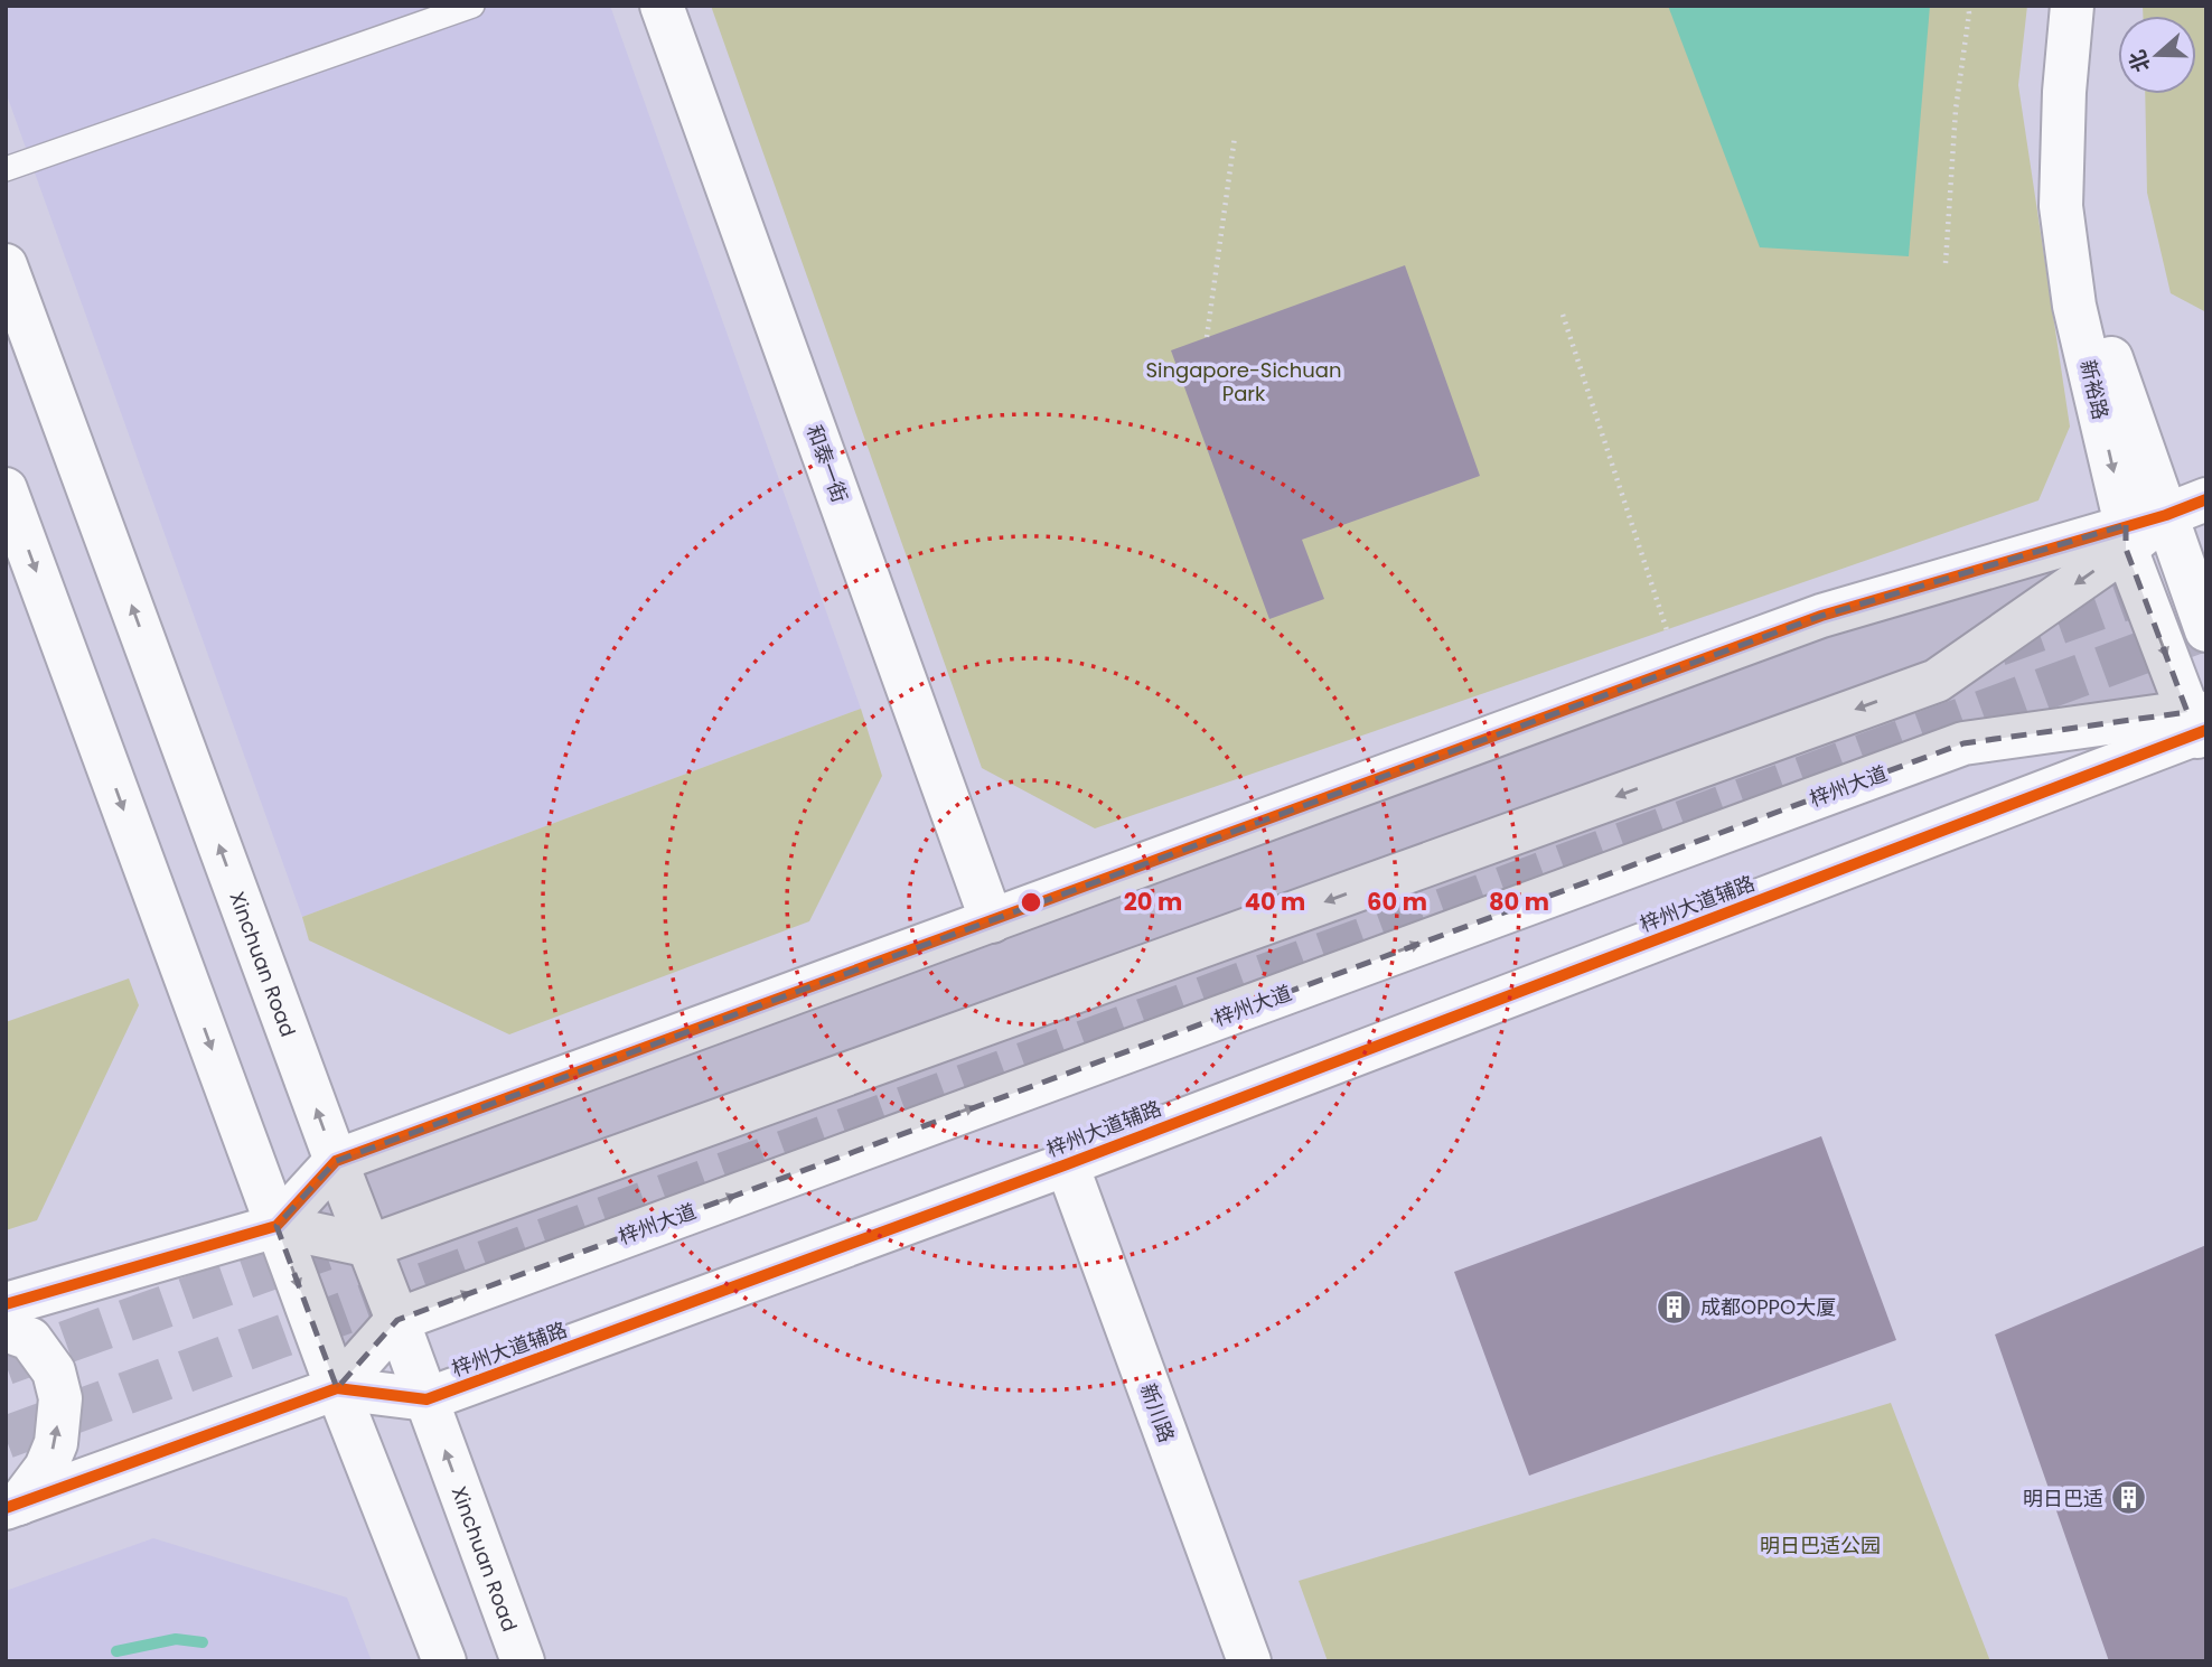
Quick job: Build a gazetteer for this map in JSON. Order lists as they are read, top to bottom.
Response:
{
  "streets": {
    "street": [
      "新裕路",
      "和泰一街",
      "梓州大道",
      "梓州大道辅路",
      "Xinchuan Road",
      "新川路"
    ]
  },
  "crossings": [
    ["新裕路", "梓州大道"],
    ["新裕路", "梓州大道辅路"],
    ["梓州大道", "梓州大道辅路"],
    ["梓州大道", "Xinchuan Road"],
    ["梓州大道辅路", "Xinchuan Road"],
    ["梓州大道辅路", "新川路"]
  ],
  "parks": ["Singapore-Sichuan Park", "明日巴适公园"],
  "places": {
    "building": ["成都OPPO大厦", "明日巴适"]
  },
  "north": "left",
  "rings": [
    "20 m",
    "40 m",
    "60 m",
    "80 m"
  ]
}
